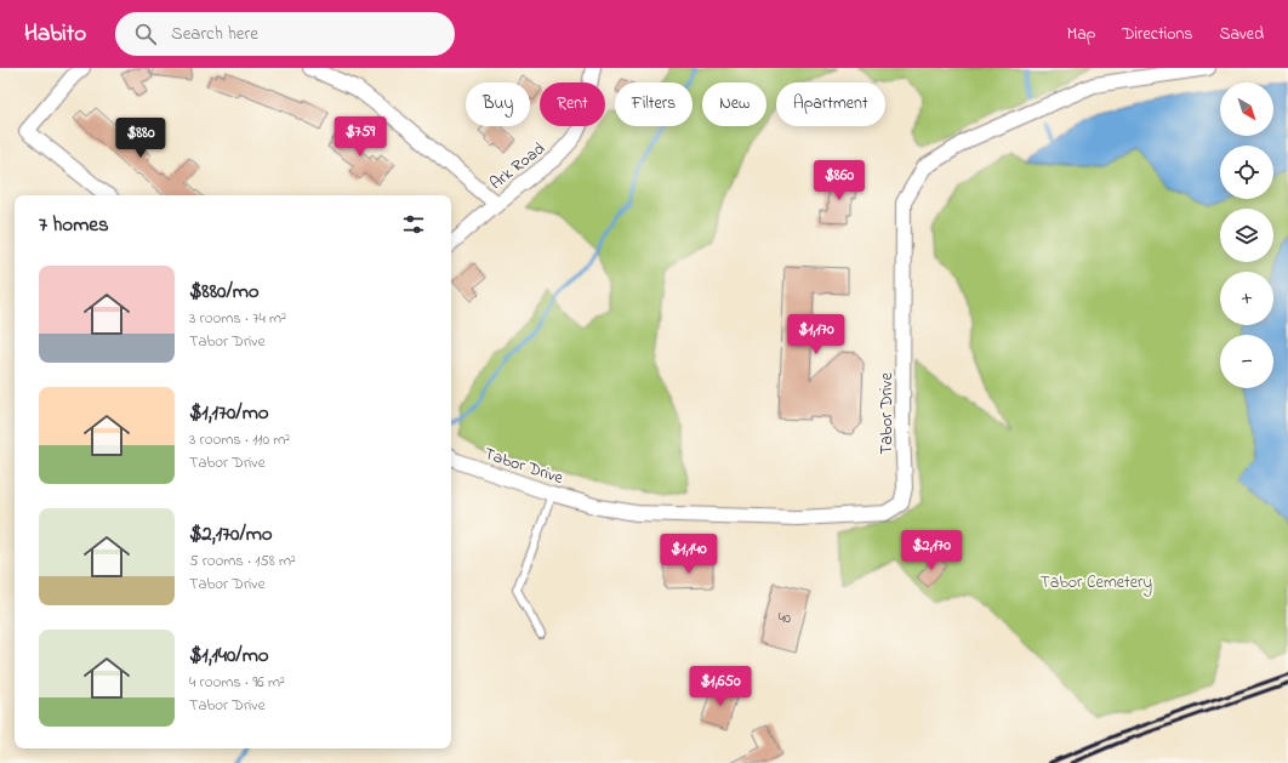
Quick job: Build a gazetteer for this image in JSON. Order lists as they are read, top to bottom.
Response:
{
  "streets": {
    "street": ["Ark Road", "Tabor Drive"]
  },
  "parks": ["Tabor Cemetery"],
  "house_numbers": ["40"],
  "north": "bottom right",
  "page": {
    "header": "Habito",
    "search": "Search here",
    "nav": ["Map", "Directions", "Saved"],
    "map_buttons": ["+", "−"],
    "chip": [
      "Buy",
      "Rent",
      "Filters",
      "New",
      "Apartment"
    ],
    "price": [
      "$759",
      "$880",
      "$860",
      "$1,170",
      "$2,170",
      "$1,140",
      "$1,650"
    ],
    "heading": "7 homes",
    "list": [
      {
        "name": "$880/mo",
        "note": "3 rooms · 74 m² · Tabor Drive"
      },
      {
        "name": "$1,170/mo",
        "note": "3 rooms · 110 m² · Tabor Drive"
      },
      {
        "name": "$2,170/mo",
        "note": "5 rooms · 158 m² · Tabor Drive"
      },
      {
        "name": "$1,140/mo",
        "note": "4 rooms · 96 m² · Tabor Drive"
      }
    ]
  }
}
